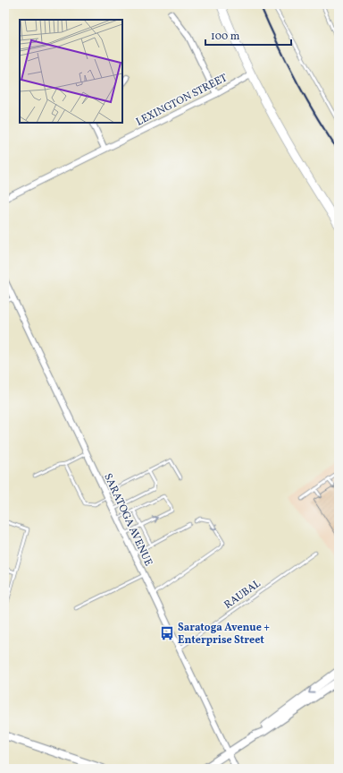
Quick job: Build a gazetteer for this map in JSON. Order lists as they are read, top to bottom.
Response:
{
  "streets": {
    "street": ["LEXINGTON STREET", "SARATOGA AVENUE"],
    "lane": ["RAUBAL"]
  },
  "crossings": [
    ["SARATOGA AVENUE", "RAUBAL"]
  ],
  "places": {
    "bus stop": ["Saratoga Avenue + Enterprise Street"]
  },
  "scale_bar": "100 m"
}
